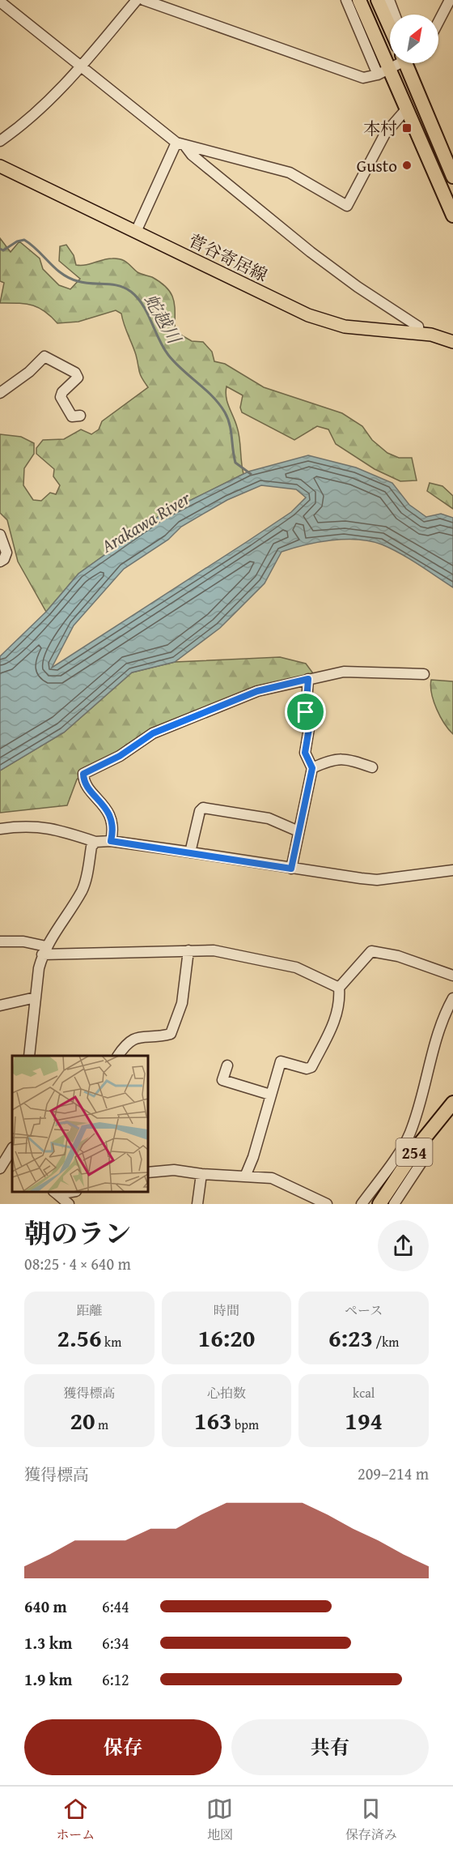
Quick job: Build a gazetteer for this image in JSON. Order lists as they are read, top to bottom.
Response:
{
  "streets": {
    "highway": ["254"],
    "main road": ["菅谷寄居線"]
  },
  "water": ["蛇越川", "Arakawa River"],
  "places": {
    "transit": ["本村"],
    "other": ["Gusto"]
  },
  "north": "top right",
  "page": {
    "heading": ["朝のラン", "08:25 · 4 × 640 m"],
    "stats": [
      ["距離", "2.56 km"],
      ["時間", "16:20"],
      ["ペース", "6:23 /km"],
      ["獲得標高", "20 m"],
      ["心拍数", "163 bpm"],
      ["kcal", "194"]
    ],
    "chart": ["獲得標高", "209–214 m"],
    "list": [
      {
        "name": "640 m",
        "note": "6:44"
      },
      {
        "name": "1.3 km",
        "note": "6:34"
      },
      {
        "name": "1.9 km",
        "note": "6:12"
      }
    ],
    "buttons": ["保存", "共有"],
    "tabs": ["ホーム", "地図", "保存済み"]
  }
}
